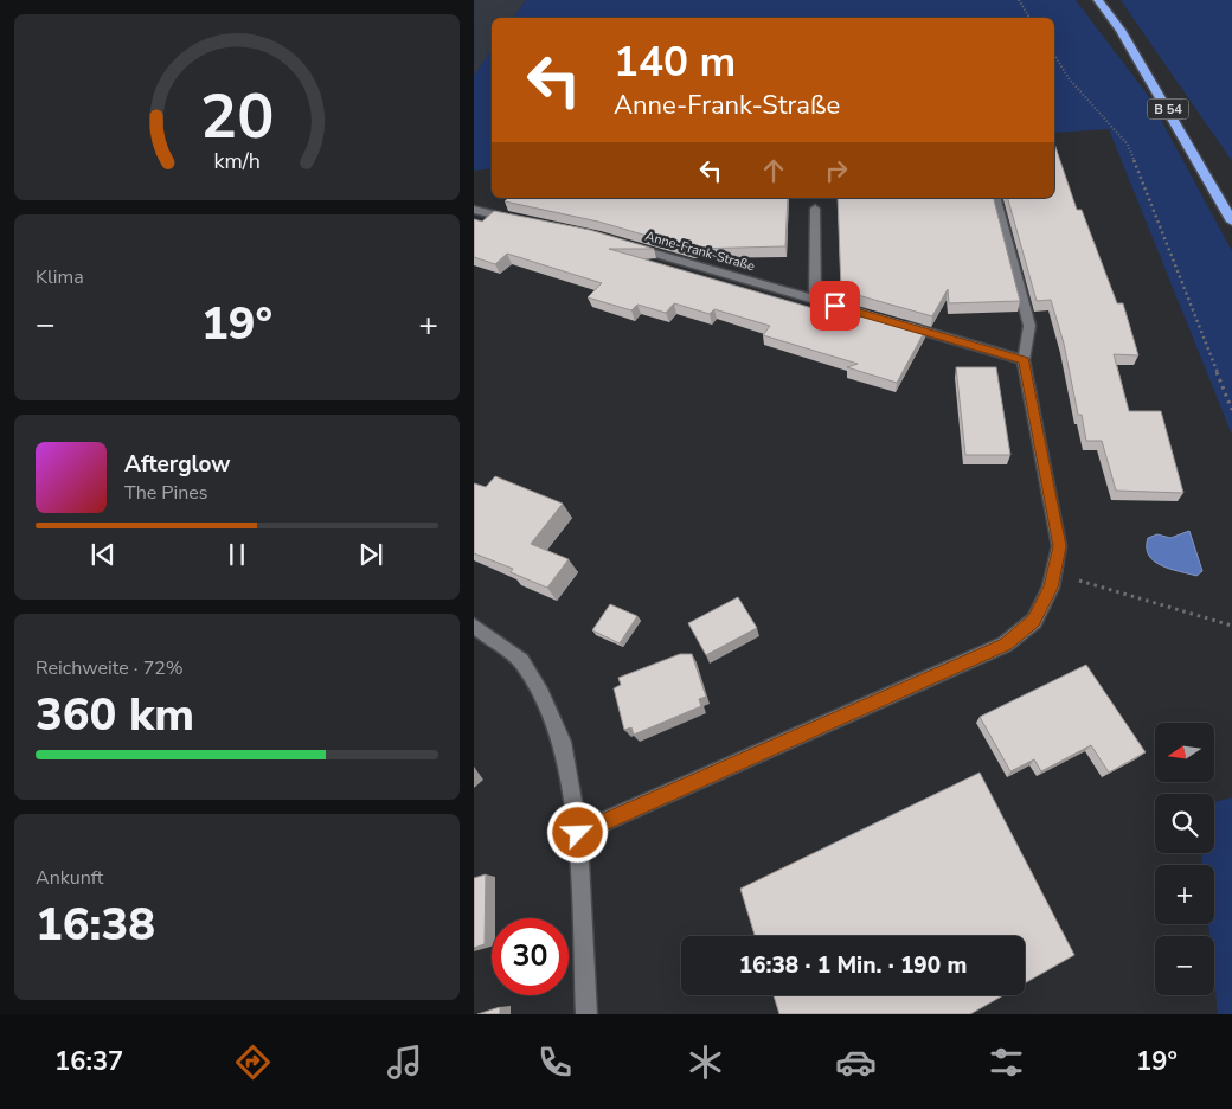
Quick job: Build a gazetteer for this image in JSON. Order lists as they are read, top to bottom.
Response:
{
  "streets": {
    "highway": ["B 54"],
    "street": ["Anne-Frank-Straße"]
  },
  "north": "left",
  "page": {
    "turn": ["140 m", "Anne-Frank-Straße"],
    "tile": [
      "Klima",
      ["Reichweite · 72%", "360 km"],
      ["Ankunft", "16:38"]
    ],
    "heat": ["−", "19°", "+"],
    "song": ["Afterglow", "The Pines"],
    "map_buttons": ["+", "−"],
    "limit": "30",
    "trip": "16:38 · 1 Min. · 190 m",
    "tabs": ["16:37", "19°"],
    "gauge": ["20", "km/h"]
  }
}
